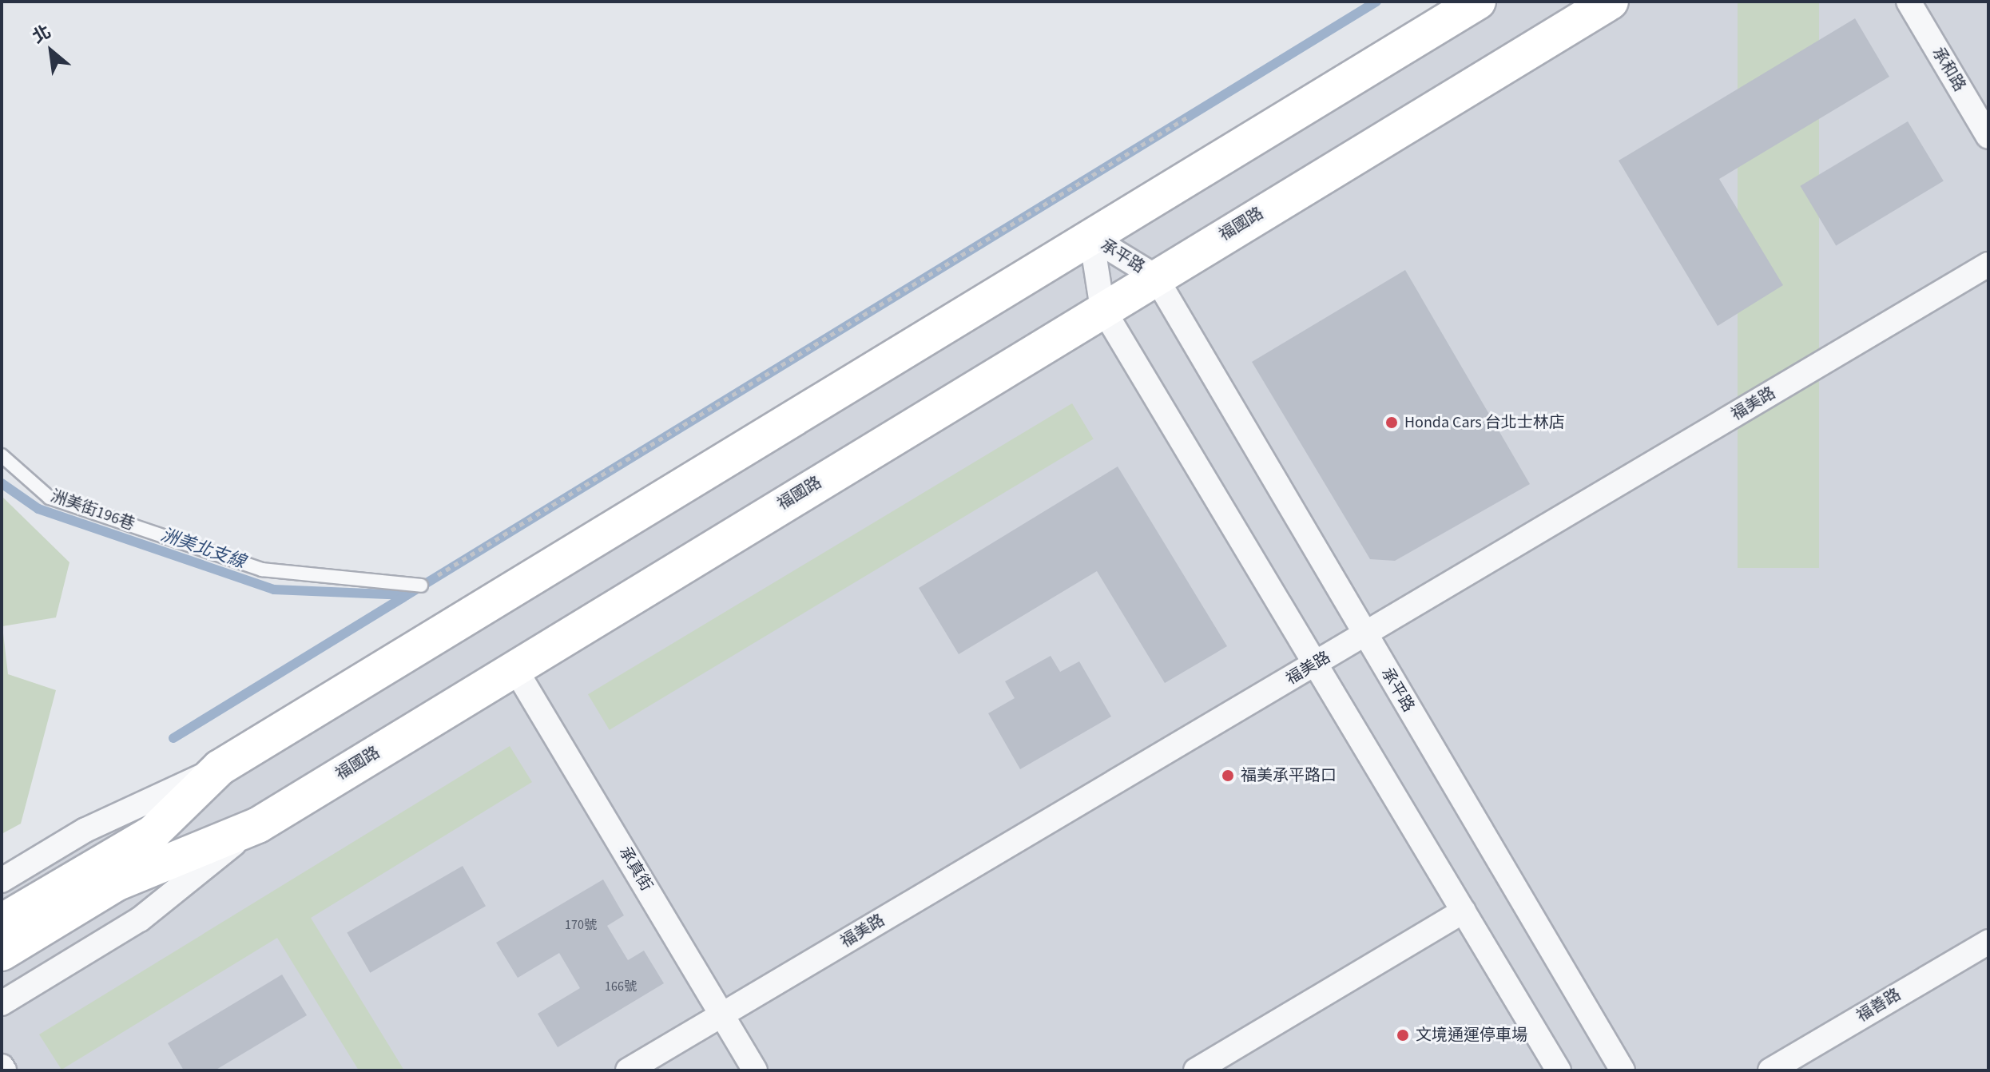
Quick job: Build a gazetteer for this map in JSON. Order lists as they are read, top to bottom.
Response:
{
  "streets": {
    "main road": ["福國路"],
    "street": [
      "承和路",
      "承平路",
      "福美路",
      "承真街",
      "福善路"
    ],
    "lane": ["洲美街196巷"]
  },
  "crossings": [
    ["福國路", "承平路"],
    ["福國路", "承真街"],
    ["承平路", "福美路"],
    ["福美路", "承真街"]
  ],
  "water": ["洲美北支線"],
  "places": ["Honda Cars 台北士林店", "福美承平路口", "文境通運停車場"],
  "house_numbers": ["170號", "166號"],
  "north": "top left"
}
